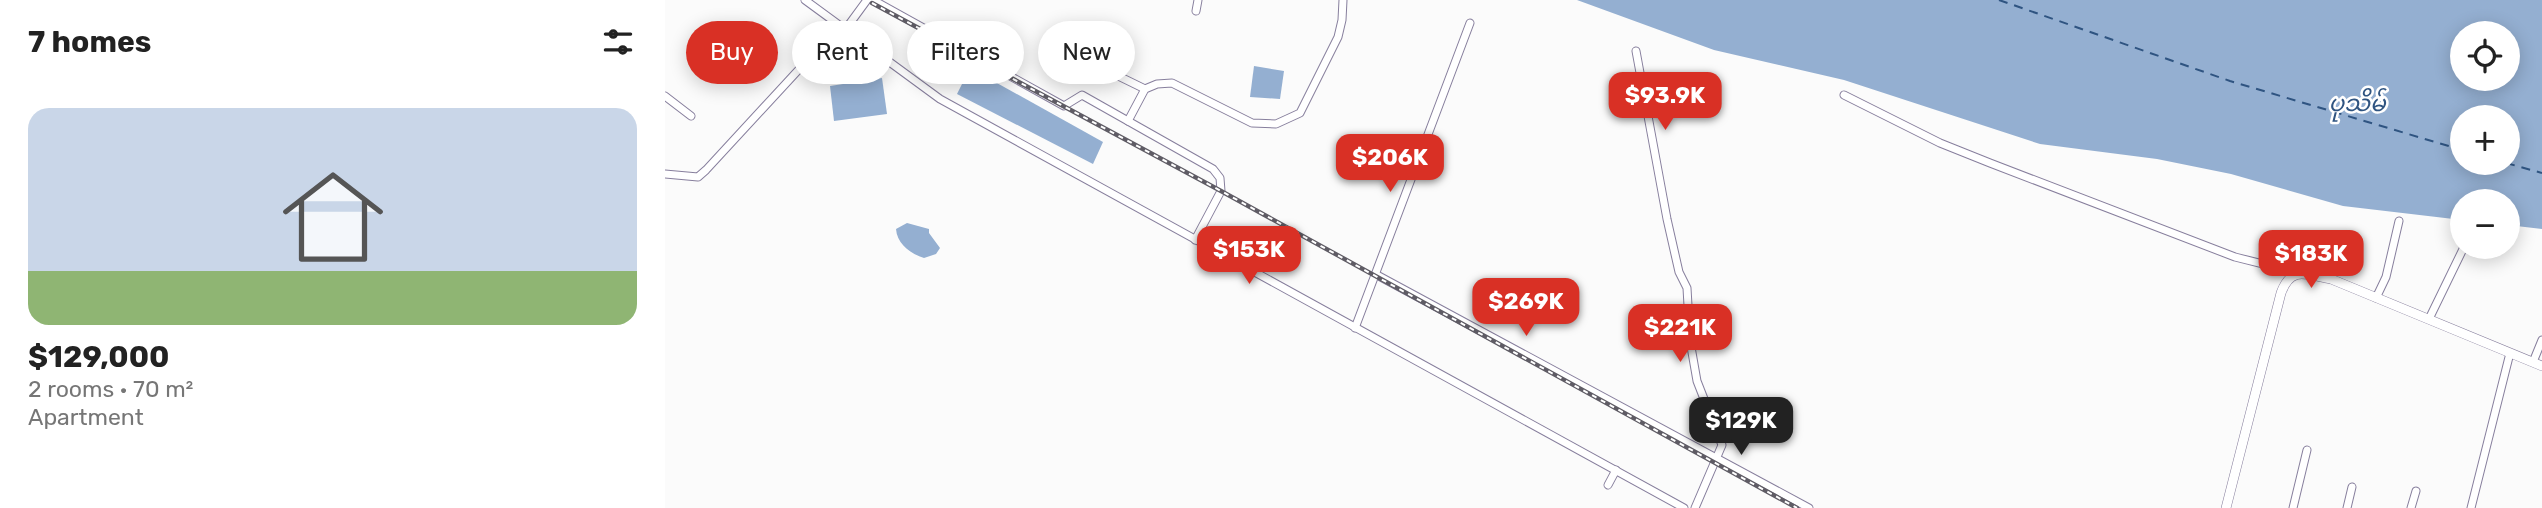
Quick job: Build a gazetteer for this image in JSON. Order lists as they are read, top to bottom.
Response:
{
  "water": ["ပုသိမ်"],
  "page": {
    "heading": "7 homes",
    "map_buttons": ["+", "−"],
    "chip": [
      "Buy",
      "Rent",
      "Filters",
      "New"
    ],
    "price": [
      "$93.9K",
      "$206K",
      "$153K",
      "$183K",
      "$269K",
      "$221K",
      "$129K"
    ],
    "list": [
      {
        "name": "$129,000",
        "note": "2 rooms · 70 m² · Apartment"
      }
    ]
  }
}
